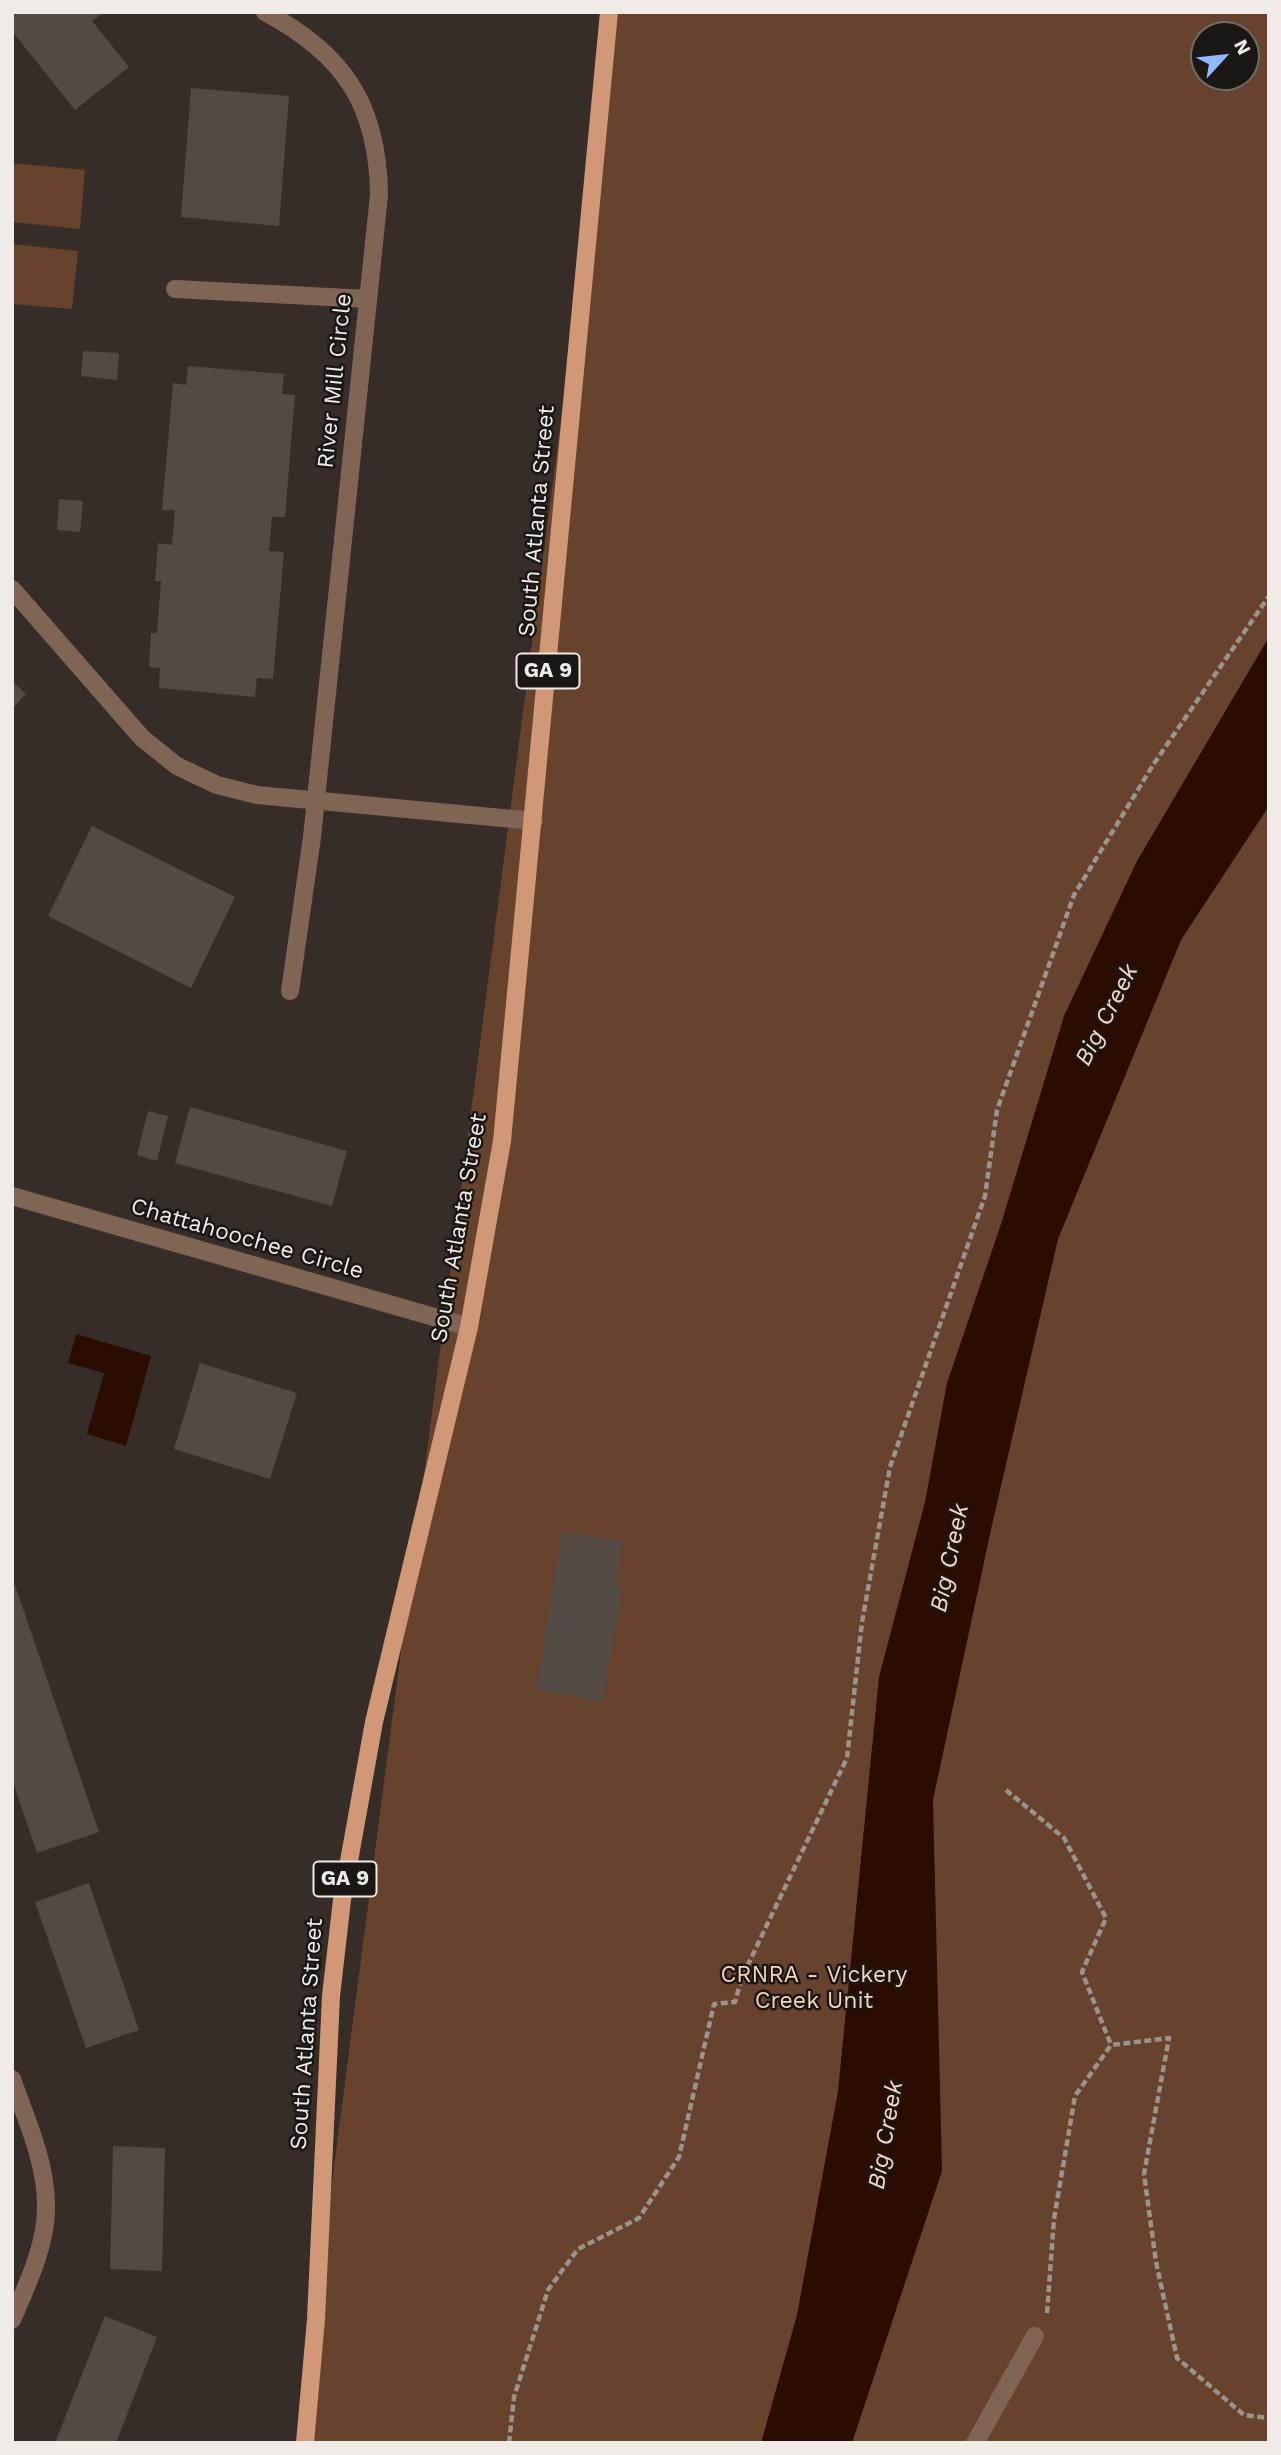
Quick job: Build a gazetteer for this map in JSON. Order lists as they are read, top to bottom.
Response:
{
  "streets": {
    "main road": ["South Atlanta Street", "GA 9"],
    "street": ["River Mill Circle", "Chattahoochee Circle"]
  },
  "crossings": [
    ["South Atlanta Street", "Chattahoochee Circle"]
  ],
  "water": ["Big Creek"],
  "parks": ["CRNRA - Vickery Creek Unit"],
  "north": "top right"
}
